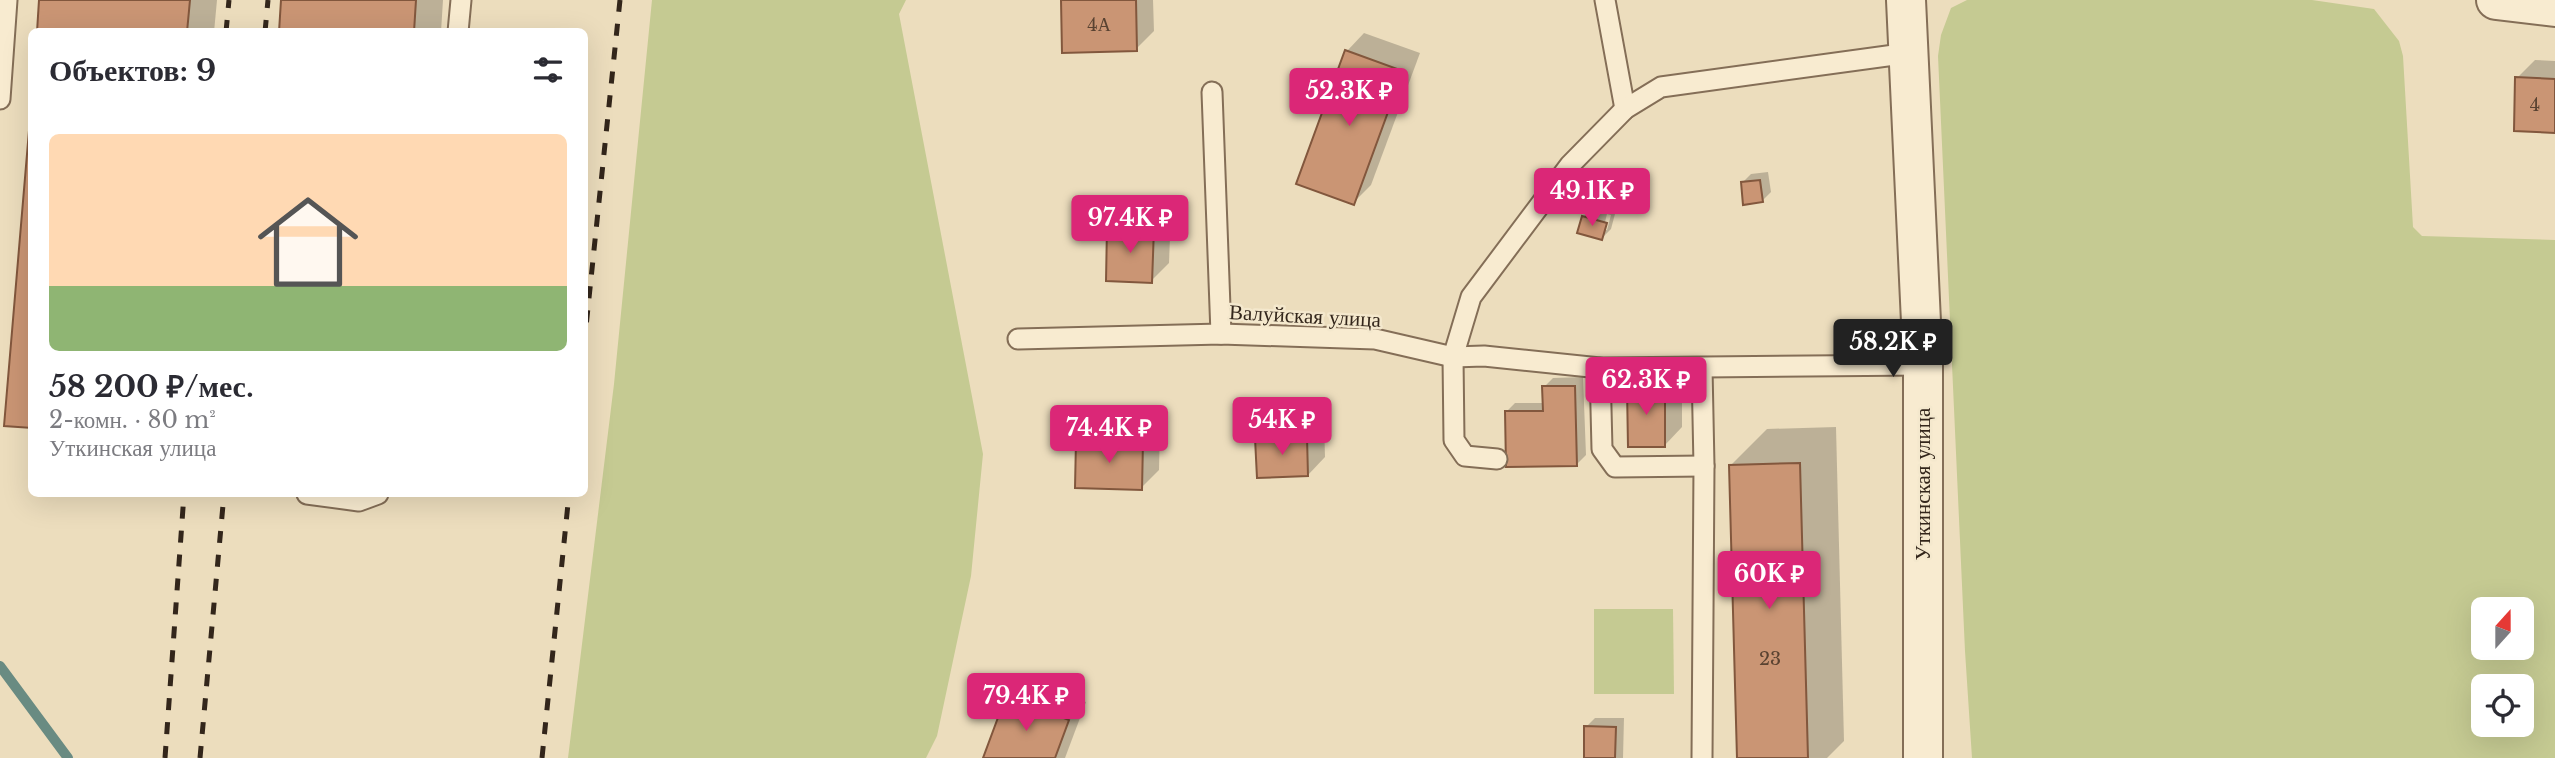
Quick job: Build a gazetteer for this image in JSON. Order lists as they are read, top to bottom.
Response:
{
  "streets": {
    "street": ["Уткинская улица"],
    "lane": ["Валуйская улица"]
  },
  "crossings": [
    ["Валуйская улица", "Уткинская улица"]
  ],
  "house_numbers": ["4А", "4", "23"],
  "north": "top",
  "page": {
    "heading": "Объектов: 9",
    "price": [
      "52.3K ₽",
      "49.1K ₽",
      "97.4K ₽",
      "58.2K ₽",
      "62.3K ₽",
      "54K ₽",
      "74.4K ₽",
      "60K ₽",
      "79.4K ₽"
    ],
    "list": [
      {
        "name": "58 200 ₽/мес.",
        "note": "2-комн. · 80 m² · Уткинская улица"
      }
    ]
  }
}
